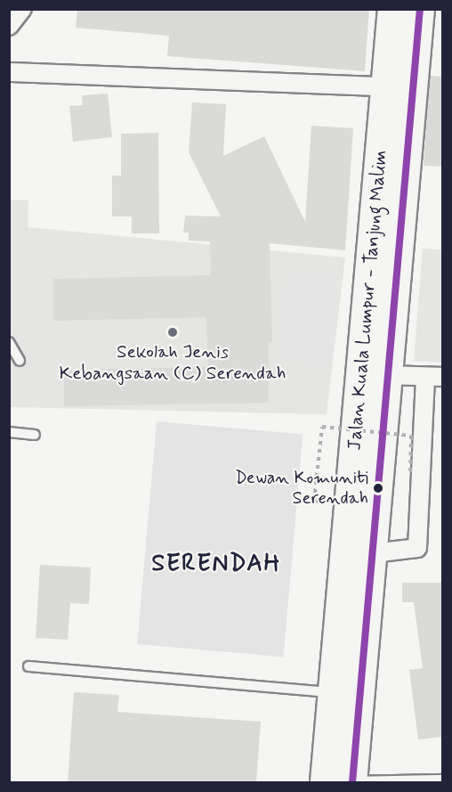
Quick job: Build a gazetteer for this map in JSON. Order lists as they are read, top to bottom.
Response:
{
  "streets": {
    "main road": ["Jalan Kuala Lumpur - Tanjung Malim"]
  },
  "districts": ["SERENDAH"],
  "places": ["Sekolah Jenis Kebangsaan (C) Serendah", "Dewan Komuniti Serendah"]
}
